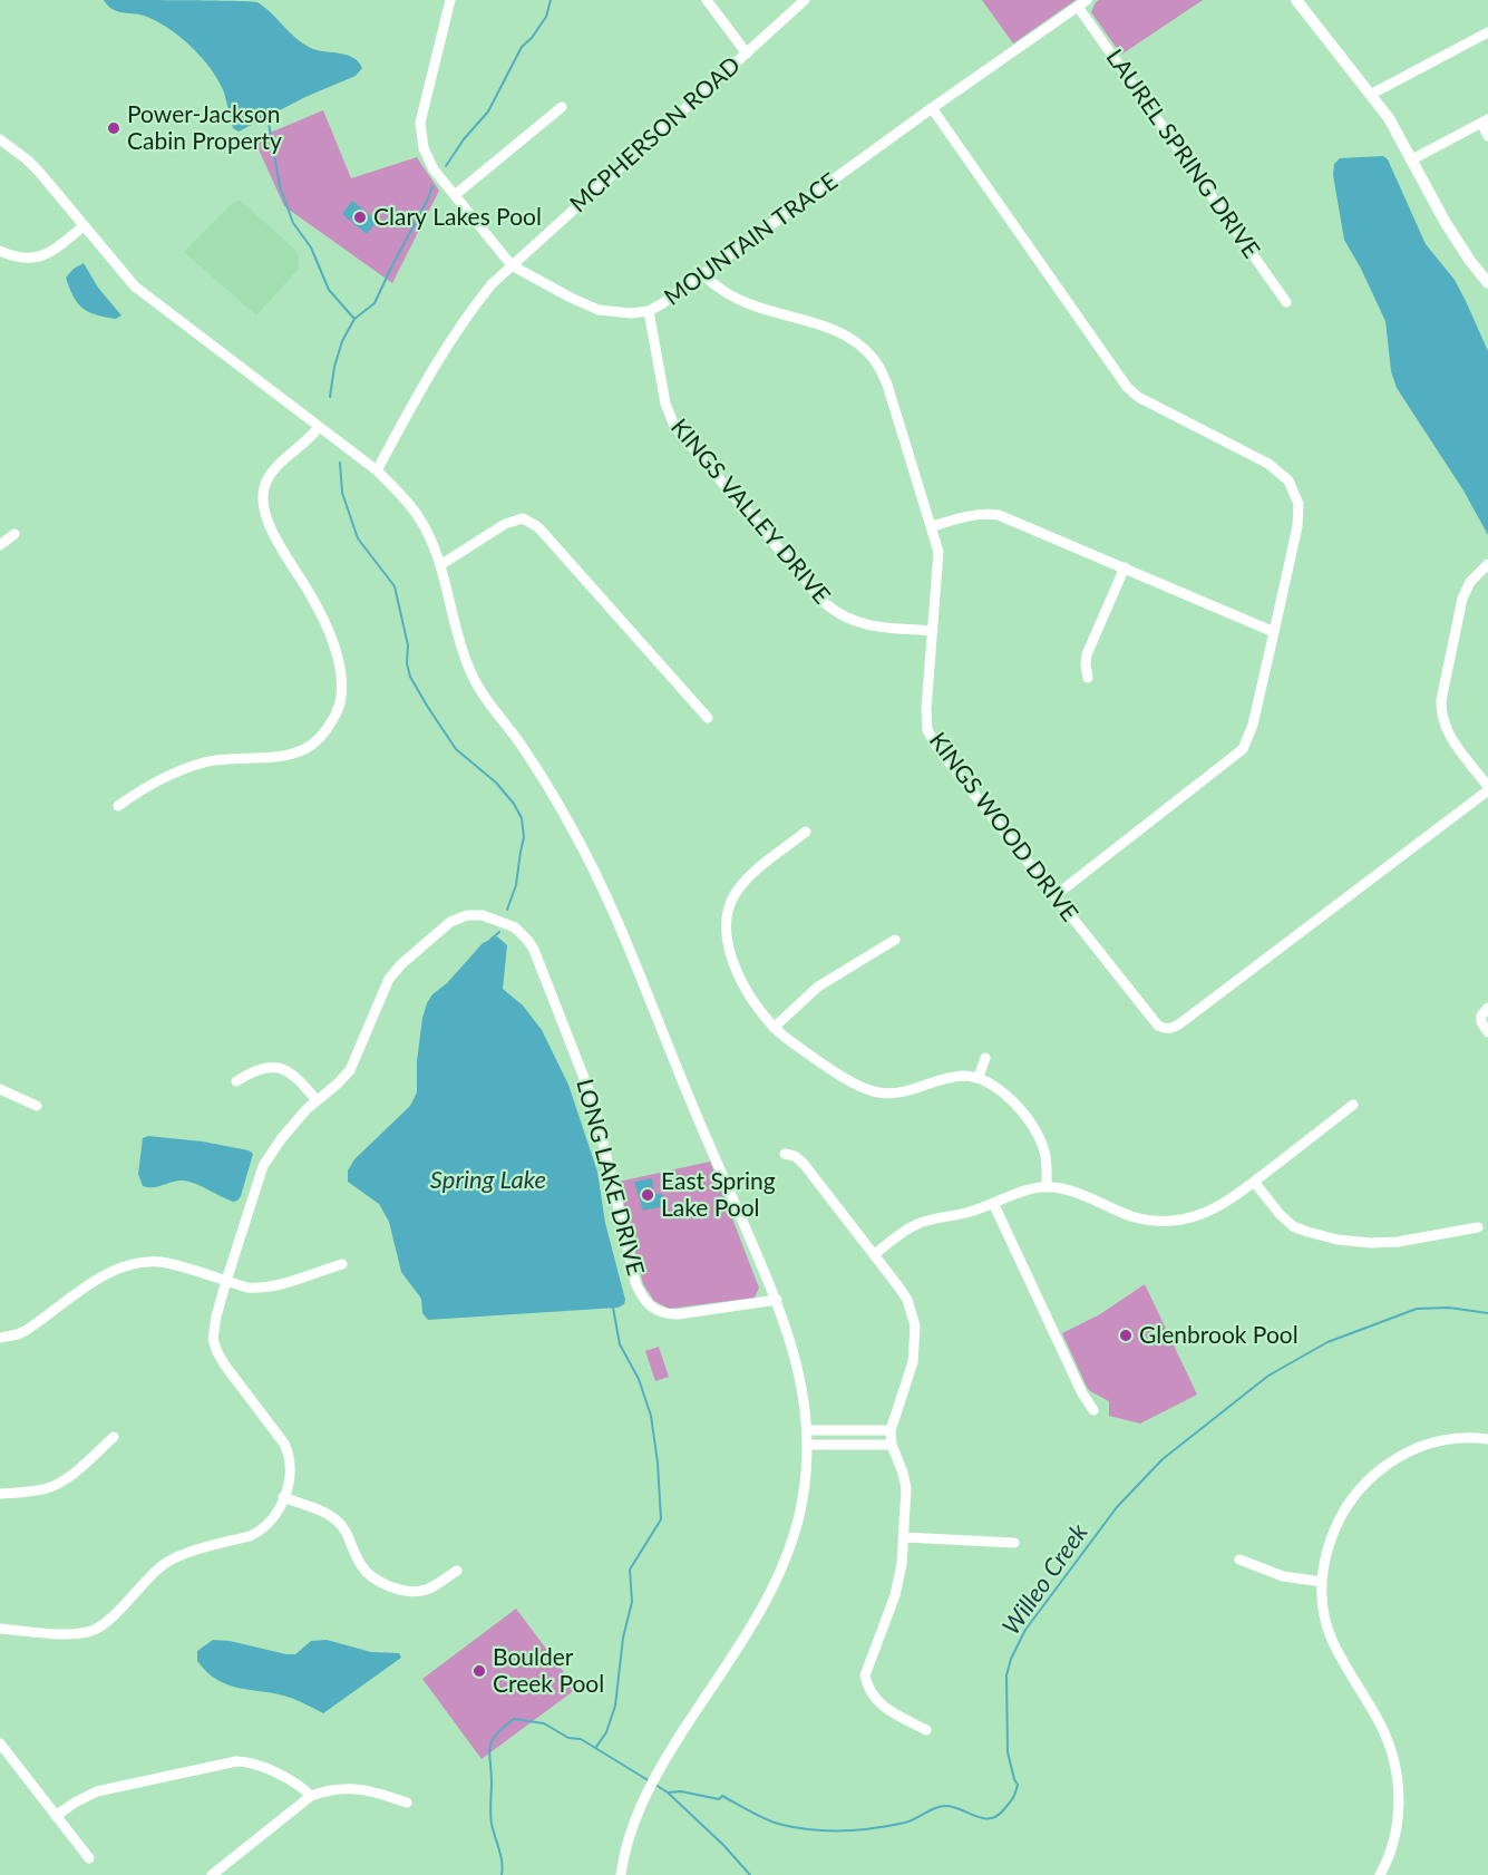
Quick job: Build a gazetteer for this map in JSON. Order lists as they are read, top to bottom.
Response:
{
  "streets": {
    "street": [
      "MCPHERSON ROAD",
      "LAUREL SPRING DRIVE",
      "MOUNTAIN TRACE",
      "KINGS VALLEY DRIVE",
      "KINGS WOOD DRIVE",
      "LONG LAKE DRIVE"
    ]
  },
  "crossings": [
    ["MCPHERSON ROAD", "MOUNTAIN TRACE"],
    ["LAUREL SPRING DRIVE", "MOUNTAIN TRACE"],
    ["MOUNTAIN TRACE", "KINGS VALLEY DRIVE"],
    ["MOUNTAIN TRACE", "KINGS WOOD DRIVE"],
    ["KINGS VALLEY DRIVE", "KINGS WOOD DRIVE"]
  ],
  "water": ["Spring Lake", "Willeo Creek"],
  "places": [
    "Power-Jackson Cabin Property",
    "Clary Lakes Pool",
    "East Spring Lake Pool",
    "Glenbrook Pool",
    "Boulder Creek Pool"
  ]
}
